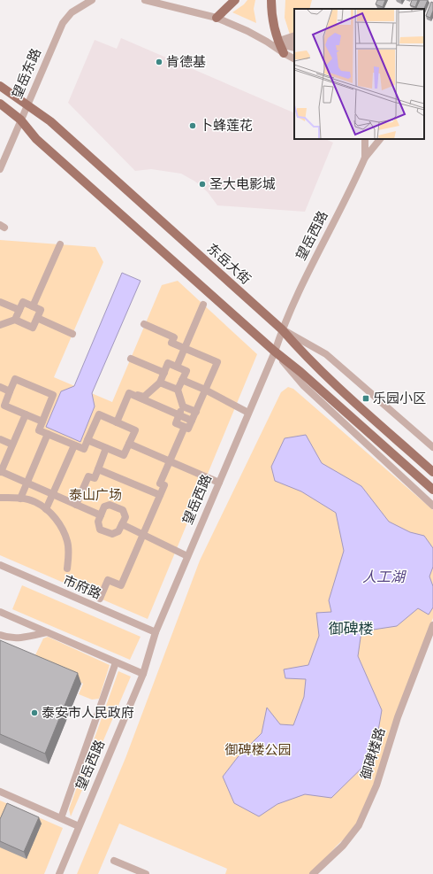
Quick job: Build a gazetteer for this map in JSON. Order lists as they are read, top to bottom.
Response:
{
  "streets": {
    "main road": ["东岳大街"],
    "street": [
      "望岳东路",
      "望岳西路",
      "市府路",
      "御碑楼路"
    ]
  },
  "crossings": [
    ["望岳东路", "东岳大街"],
    ["望岳西路", "东岳大街"],
    ["望岳西路", "市府路"]
  ],
  "districts": ["御碑楼"],
  "water": ["人工湖"],
  "parks": ["泰山广场", "御碑楼公园"],
  "places": {
    "other": [
      "肯德基",
      "卜蜂莲花",
      "圣大电影城",
      "泰安市人民政府"
    ],
    "transit": ["乐园小区"]
  }
}
